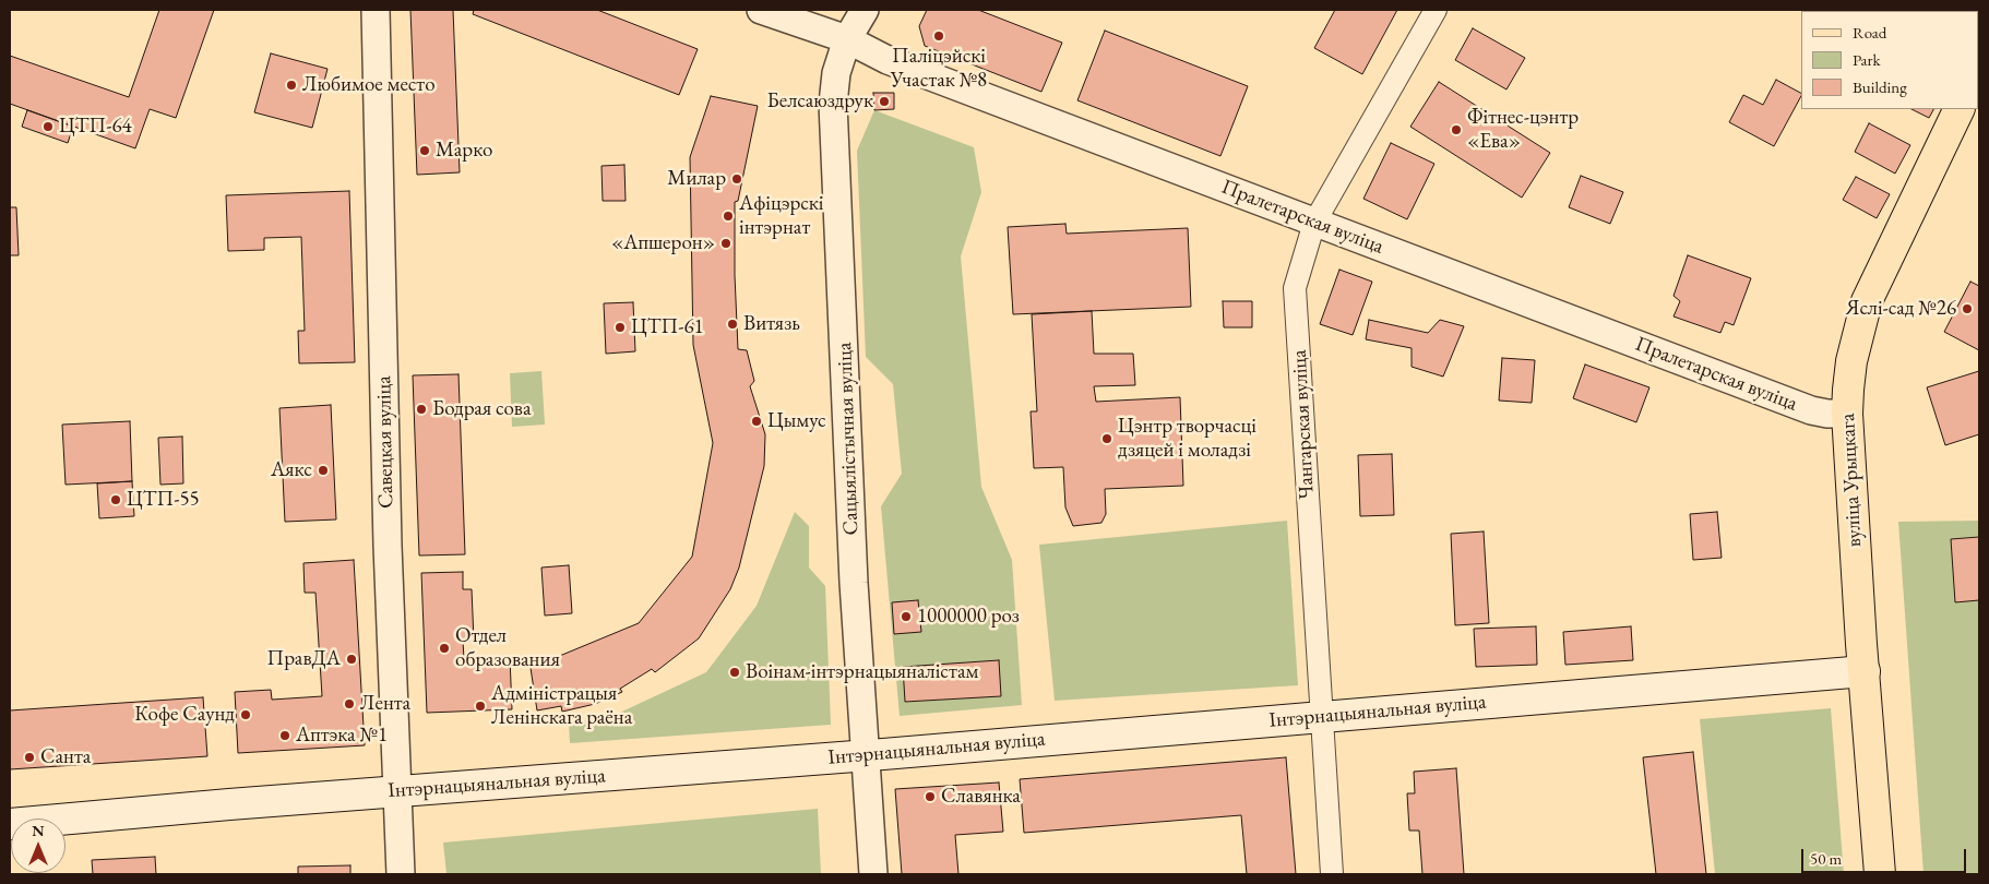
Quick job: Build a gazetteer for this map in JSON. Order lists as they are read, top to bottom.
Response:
{
  "streets": {
    "main road": ["вуліца Урыцкага", "Інтэрнацыянальная вуліца"],
    "street": [
      "Пралетарская вуліца",
      "Чангарская вуліца",
      "Сацыялістычная вуліца",
      "Савецкая вуліца"
    ]
  },
  "crossings": [
    ["Пралетарская вуліца", "Чангарская вуліца"],
    ["Пралетарская вуліца", "Сацыялістычная вуліца"],
    ["Пралетарская вуліца", "вуліца Урыцкага"],
    ["Чангарская вуліца", "Інтэрнацыянальная вуліца"],
    ["Сацыялістычная вуліца", "Інтэрнацыянальная вуліца"],
    ["Савецкая вуліца", "Інтэрнацыянальная вуліца"],
    ["вуліца Урыцкага", "Інтэрнацыянальная вуліца"]
  ],
  "places": [
    "Паліцэйскі Участак №8",
    "Любимое место",
    "Белсаюздрук",
    "ЦТП-64",
    "Фітнес-цэнтр «Ева»",
    "Марко",
    "Милар",
    "Афіцэрскі інтэрнат",
    "«Апшерон»",
    "Яслі-сад №26",
    "Витязь",
    "ЦТП-61",
    "Бодрая сова",
    "Цымус",
    "Цэнтр творчасці дзяцей і моладзі",
    "Аякс",
    "ЦТП-55",
    "1000000 роз",
    "Отдел образования",
    "ПравДА",
    "Воінам-інтэрнацыяналістам",
    "Лента",
    "Адміністрацыя Ленінскага раёна",
    "Кофе Саунд",
    "Аптэка №1",
    "Санта",
    "Славянка"
  ],
  "legend": ["Road", "Park", "Building"],
  "scale_bar": "50 m",
  "north": "top"
}
